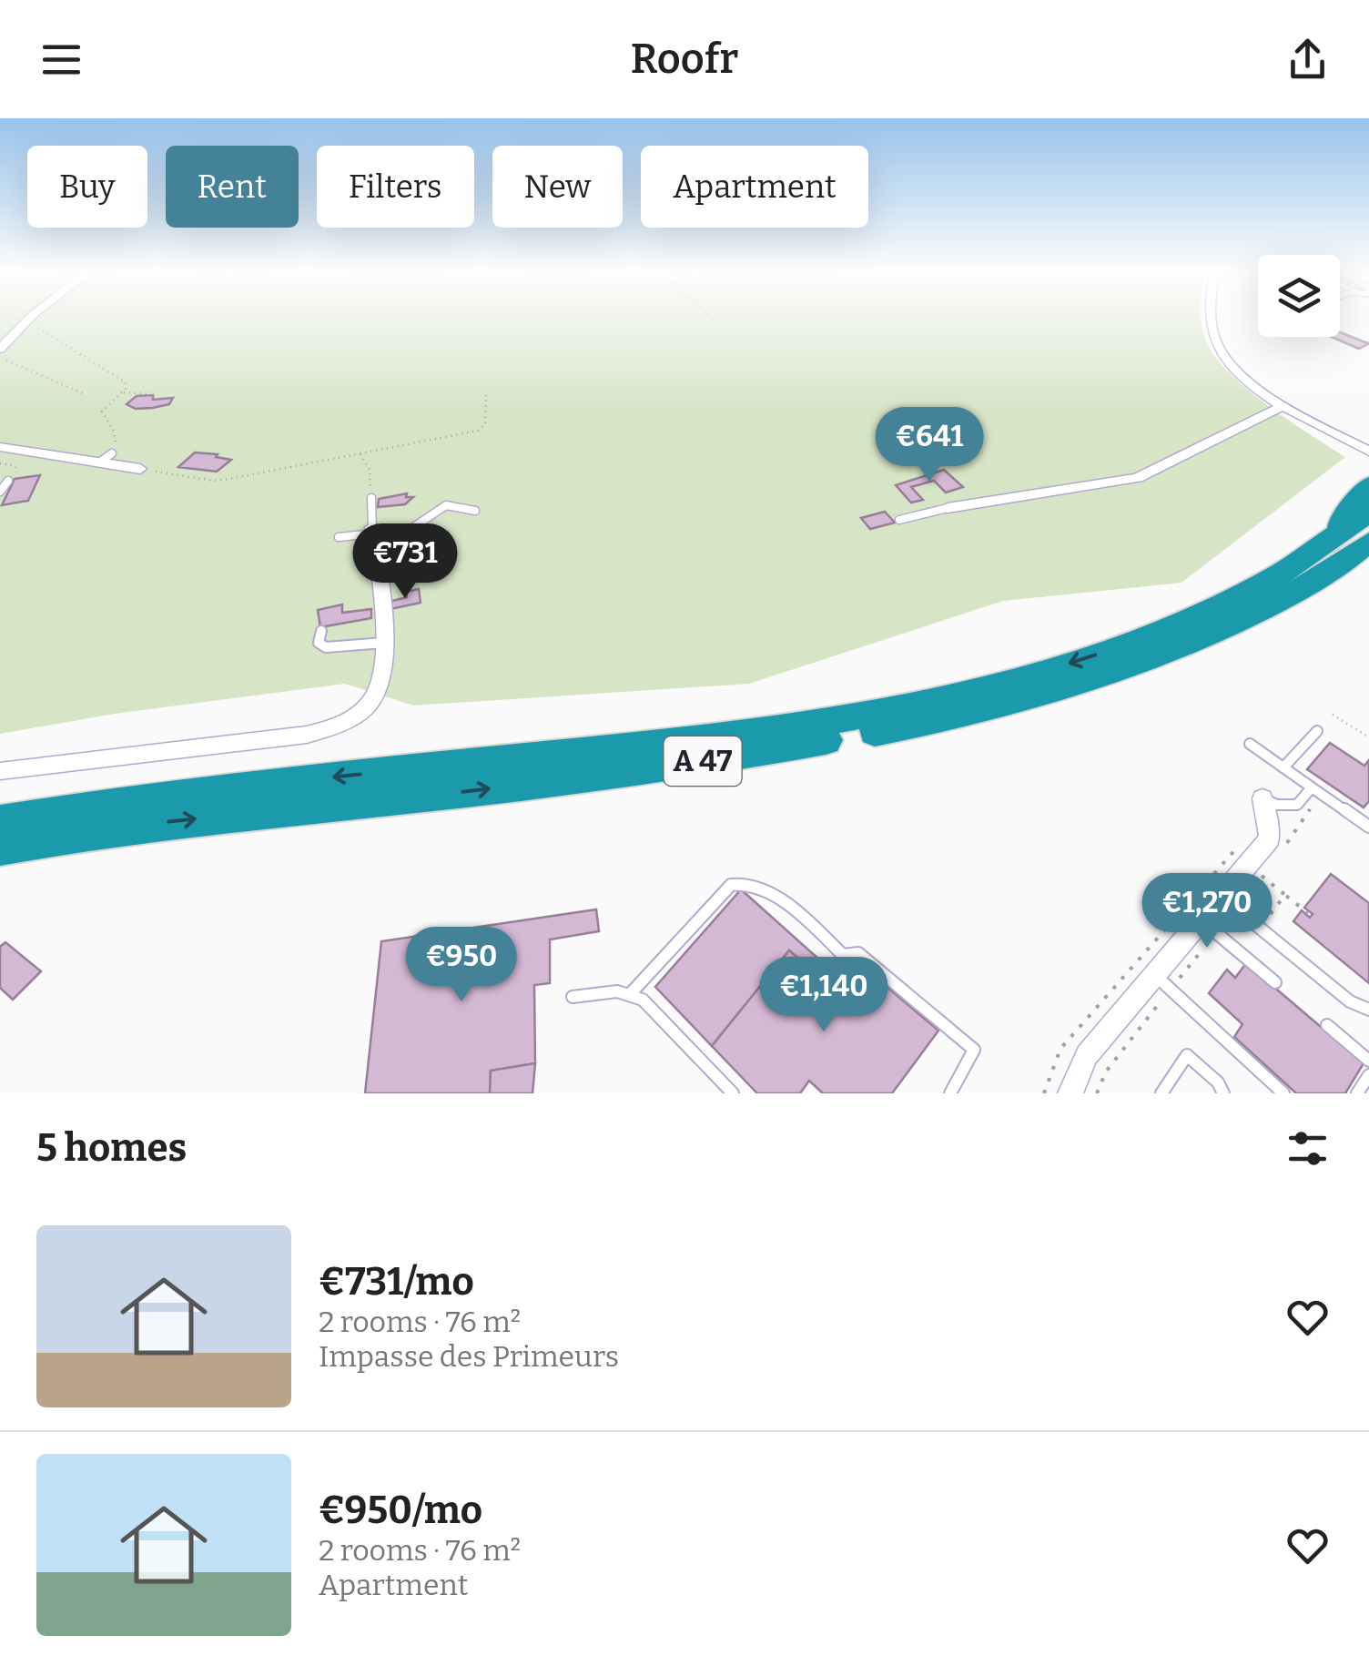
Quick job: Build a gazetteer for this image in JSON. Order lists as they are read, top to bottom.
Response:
{
  "streets": {
    "highway": ["A 47"]
  },
  "page": {
    "header": "Roofr",
    "chip": [
      "Buy",
      "Rent",
      "Filters",
      "New",
      "Apartment"
    ],
    "price": [
      "€641",
      "€731",
      "€1,270",
      "€950",
      "€1,140"
    ],
    "heading": "5 homes",
    "list": [
      {
        "name": "€731/mo",
        "note": "2 rooms · 76 m² · Impasse des Primeurs"
      },
      {
        "name": "€950/mo",
        "note": "2 rooms · 76 m² · Apartment"
      }
    ]
  }
}
